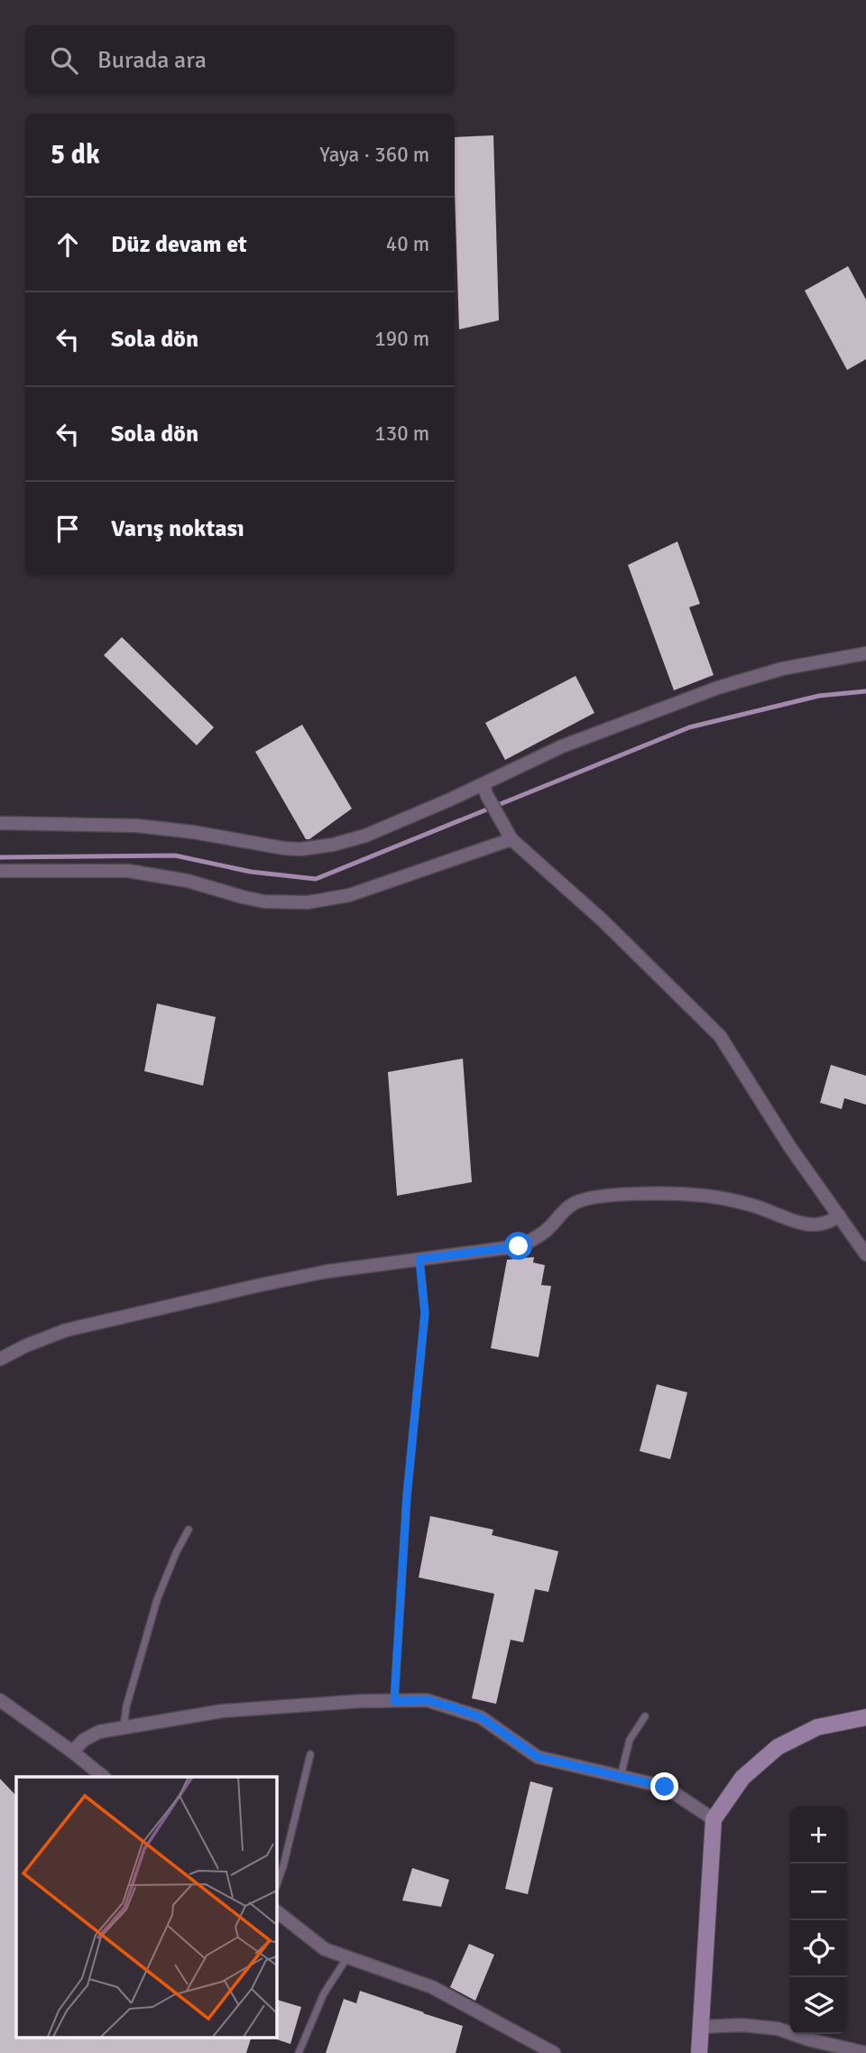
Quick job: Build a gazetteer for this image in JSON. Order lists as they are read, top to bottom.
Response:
{
  "page": {
    "search": "Burada ara",
    "heading": ["5 dk", "Yaya · 360 m"],
    "list": [
      ["Düz devam et", "40 m"],
      ["Sola dön", "190 m"],
      ["Sola dön", "130 m"],
      "Varış noktası"
    ],
    "map_buttons": ["+", "−"]
  }
}
